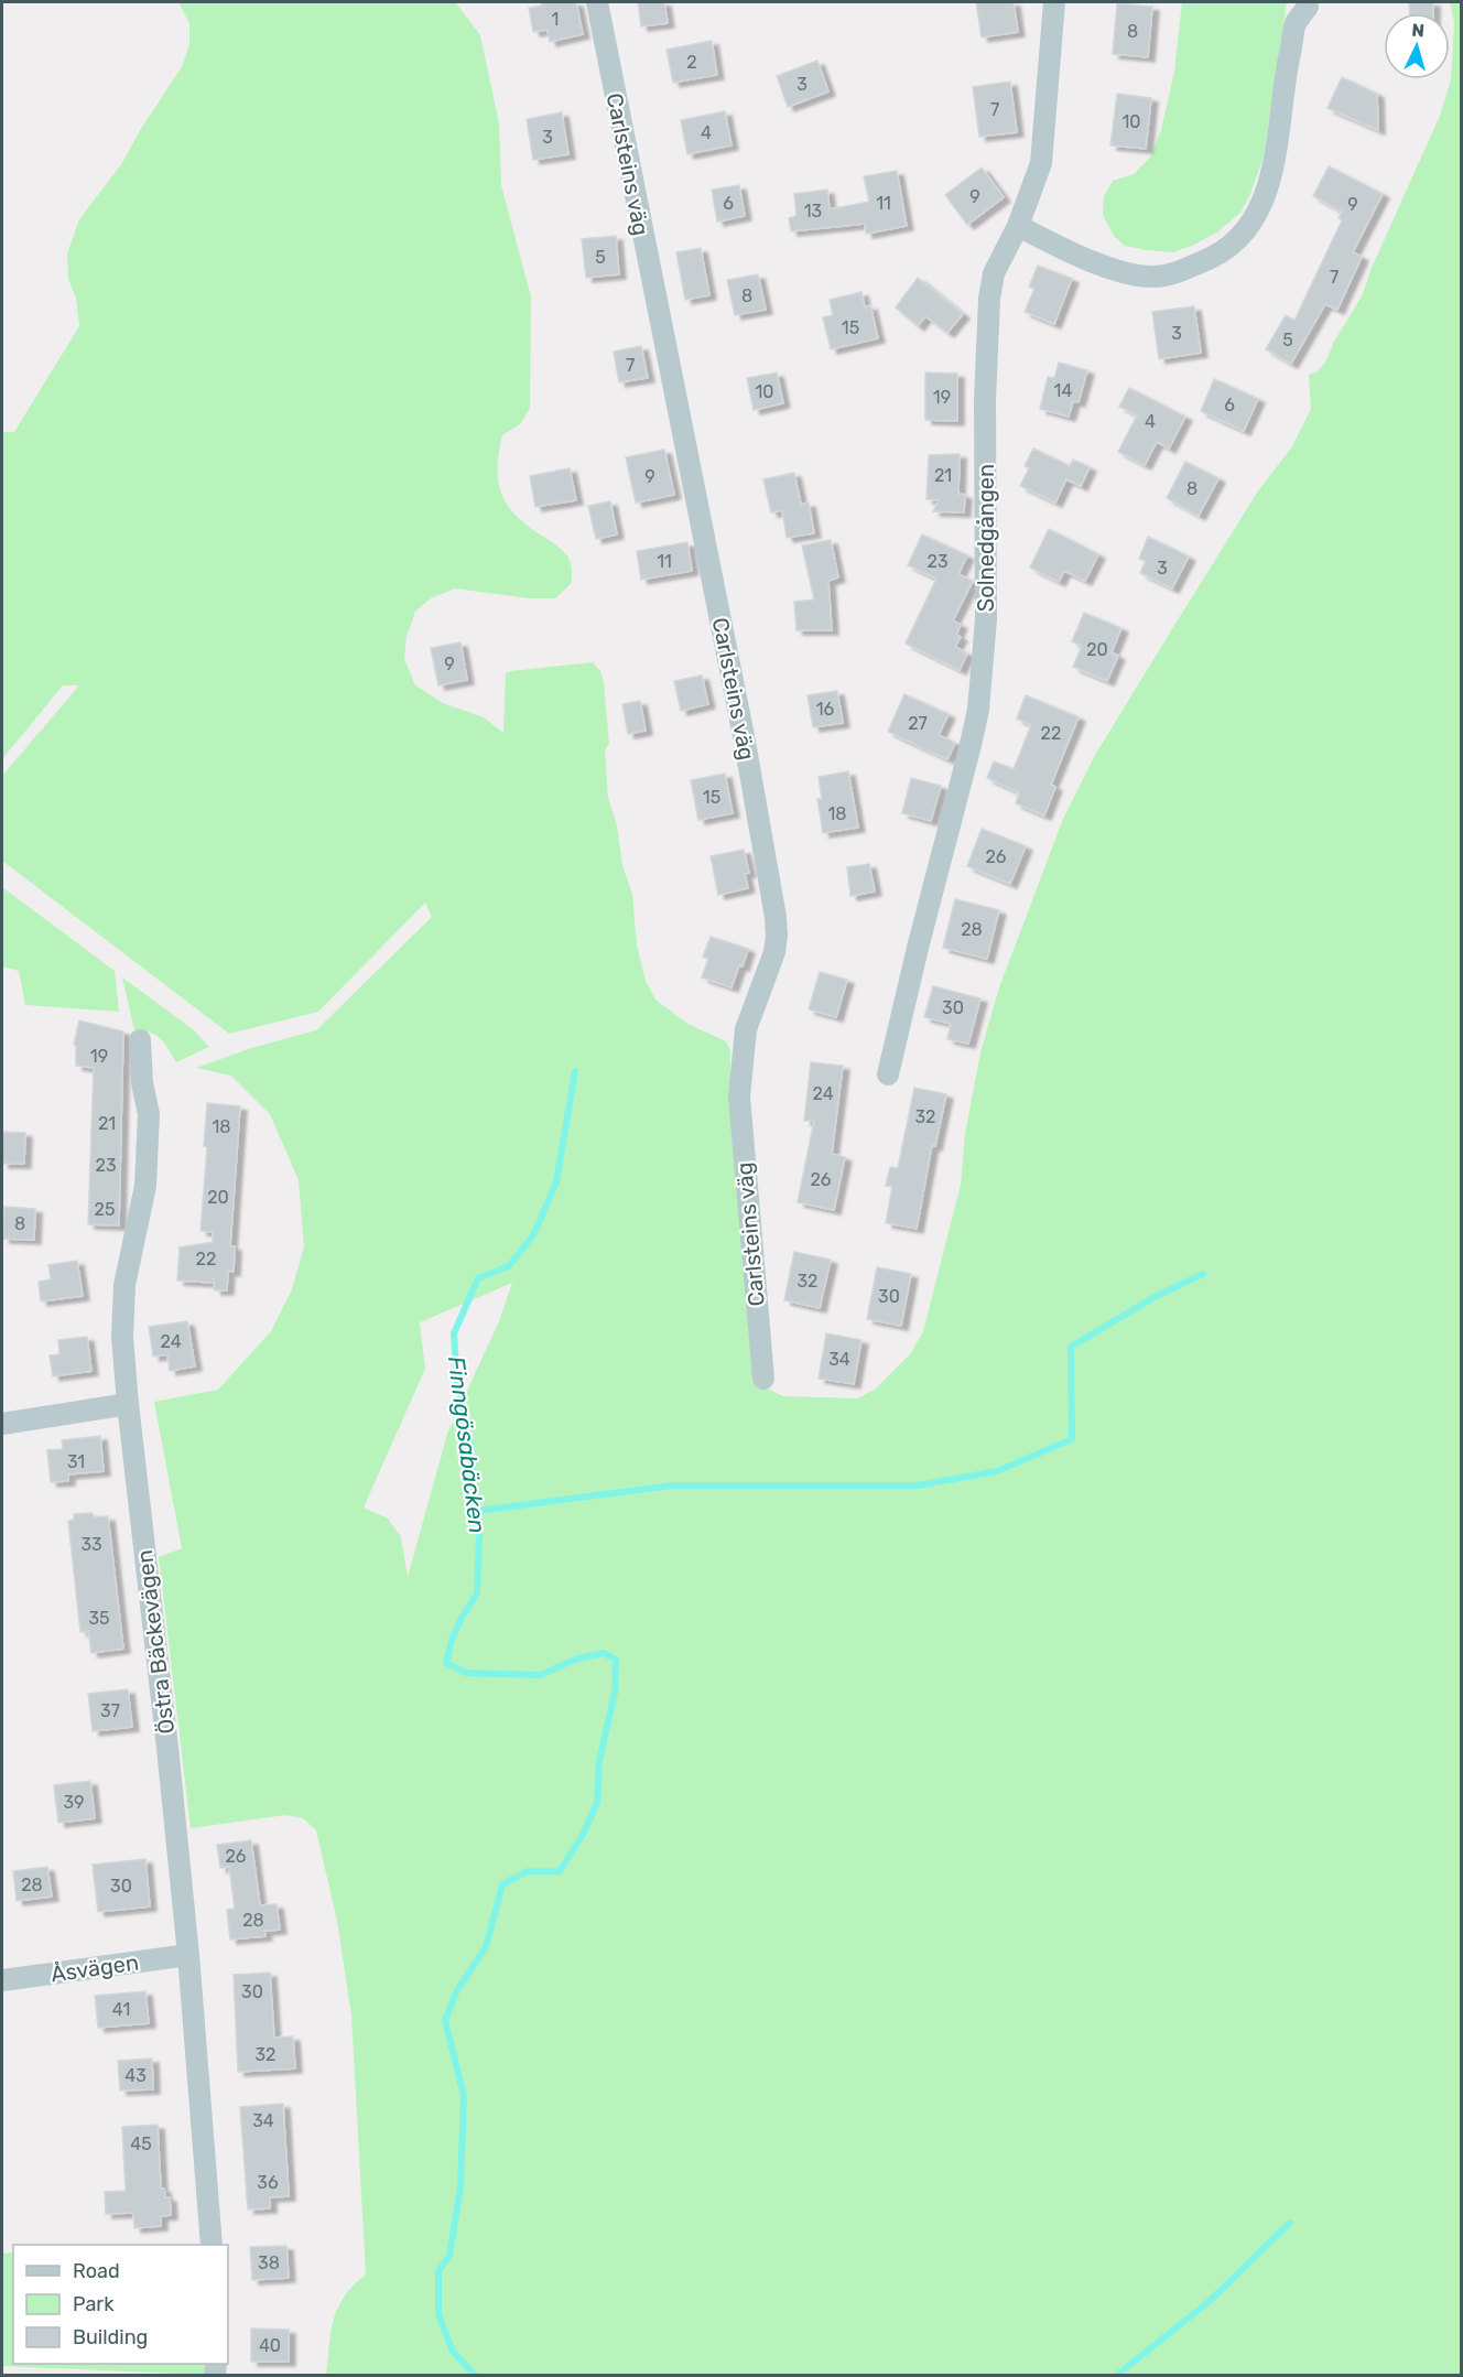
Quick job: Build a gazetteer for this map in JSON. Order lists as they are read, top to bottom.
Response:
{
  "streets": {
    "street": [
      "Carlsteins väg",
      "Solnedgången",
      "Östra Bäckevägen",
      "Åsvägen"
    ]
  },
  "crossings": [
    ["Östra Bäckevägen", "Åsvägen"]
  ],
  "water": ["Finngösabäcken"],
  "house_numbers": [
    "1",
    "8",
    "2",
    "3",
    "7",
    "10",
    "4",
    "3",
    "9",
    "6",
    "11",
    "9",
    "13",
    "5",
    "7",
    "8",
    "15",
    "3",
    "5",
    "7",
    "14",
    "10",
    "19",
    "6",
    "4",
    "21",
    "9",
    "8",
    "11",
    "23",
    "3",
    "20",
    "9",
    "16",
    "27",
    "22",
    "15",
    "18",
    "26",
    "28",
    "30",
    "19",
    "24",
    "32",
    "21",
    "18",
    "23",
    "26",
    "20",
    "25",
    "8",
    "22",
    "32",
    "30",
    "24",
    "34",
    "31",
    "33",
    "35",
    "37",
    "39",
    "26",
    "28",
    "30",
    "28",
    "30",
    "41",
    "32",
    "43",
    "34",
    "45",
    "36",
    "38",
    "40"
  ],
  "legend": ["Road", "Park", "Building"],
  "north": "top"
}
